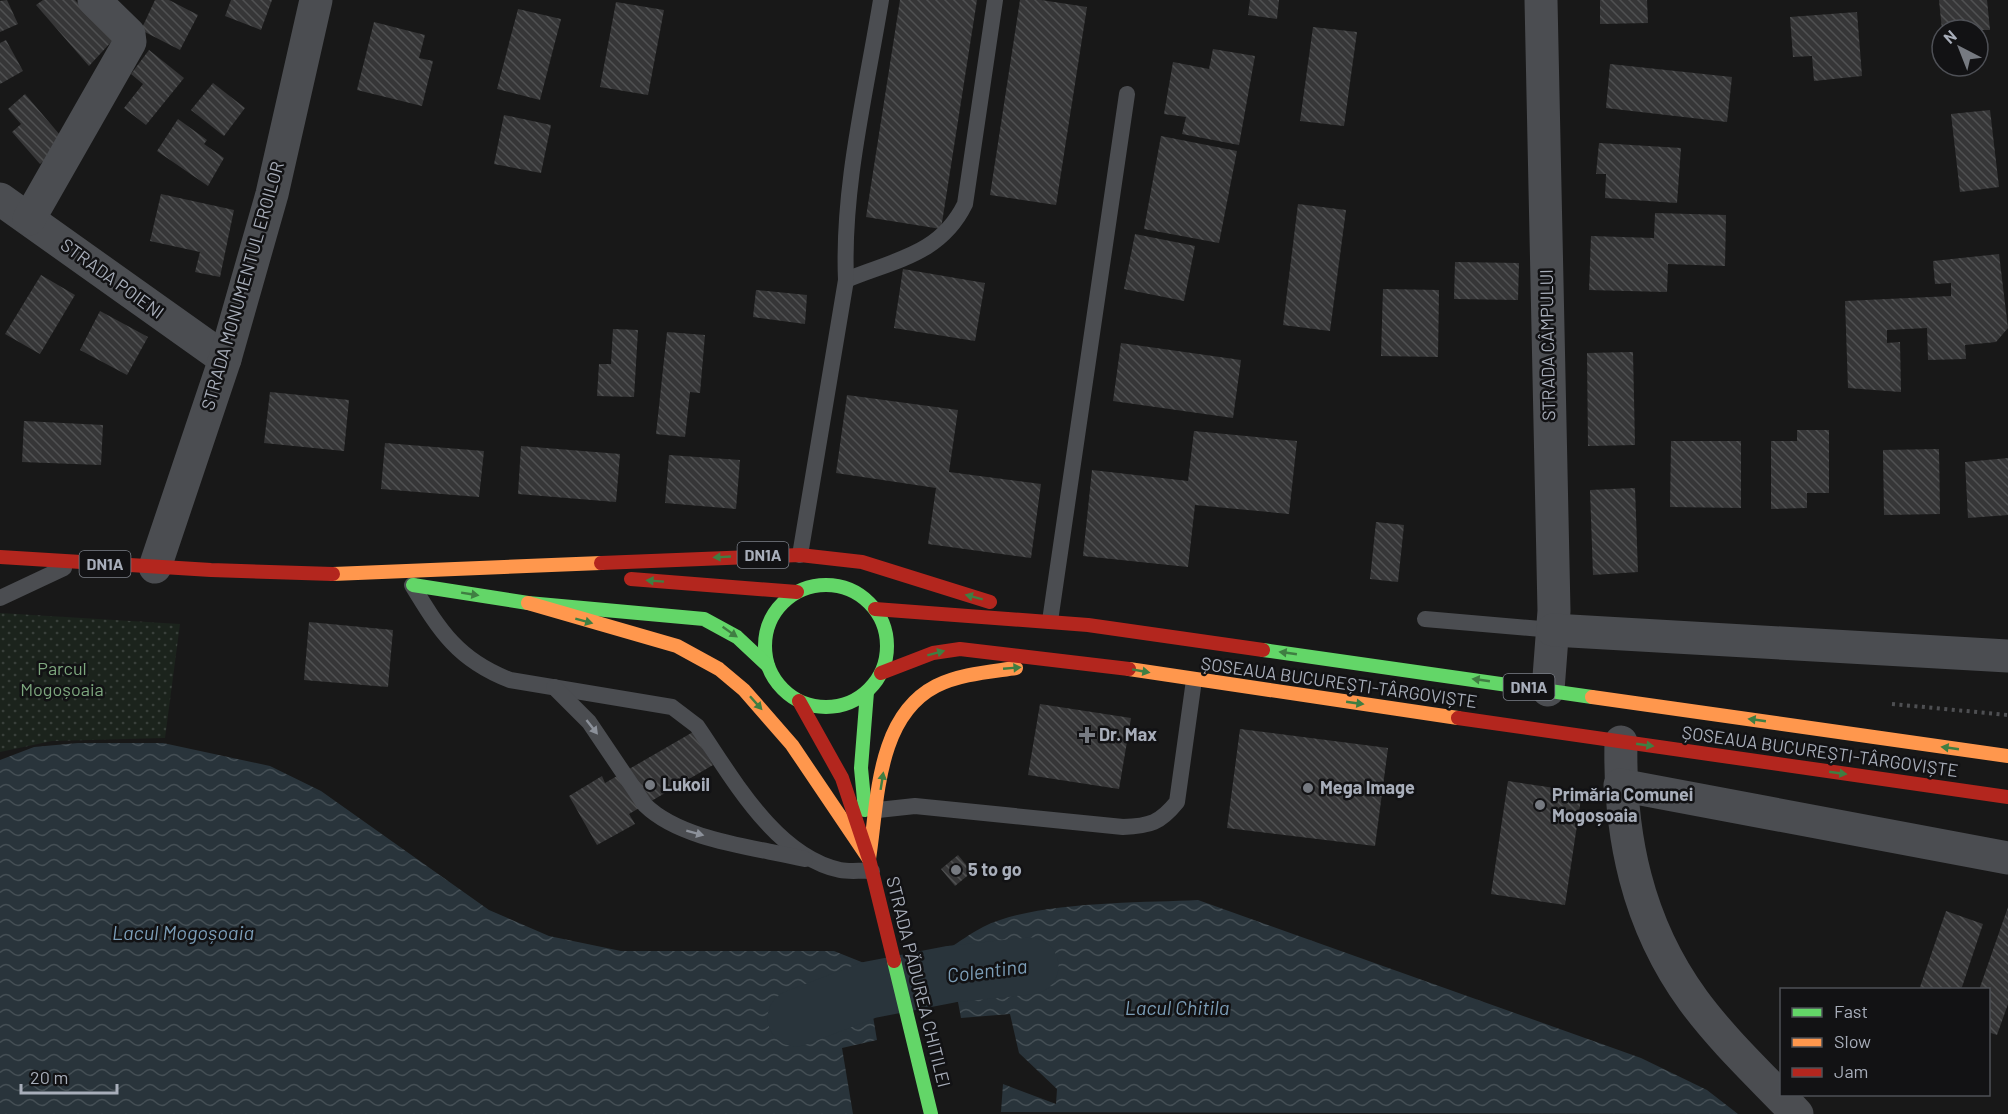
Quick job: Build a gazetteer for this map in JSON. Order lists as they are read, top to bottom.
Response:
{
  "streets": {
    "main road": ["DN1A", "ȘOSEAUA BUCUREȘTI-TÂRGOVIȘTE", "STRADA PĂDUREA CHITILEI"],
    "street": ["STRADA POIENI", "STRADA MONUMENTUL EROILOR", "STRADA CÂMPULUI"]
  },
  "crossings": [
    ["STRADA POIENI", "STRADA MONUMENTUL EROILOR"],
    ["STRADA MONUMENTUL EROILOR", "ȘOSEAUA BUCUREȘTI-TÂRGOVIȘTE"],
    ["STRADA CÂMPULUI", "ȘOSEAUA BUCUREȘTI-TÂRGOVIȘTE"],
    ["DN1A", "ȘOSEAUA BUCUREȘTI-TÂRGOVIȘTE"],
    ["DN1A", "STRADA PĂDUREA CHITILEI"],
    ["ȘOSEAUA BUCUREȘTI-TÂRGOVIȘTE", "STRADA PĂDUREA CHITILEI"]
  ],
  "water": ["Lacul Mogoșoaia", "Colentina", "Lacul Chitila"],
  "parks": ["Parcul Mogoșoaia"],
  "places": {
    "health": ["Dr. Max"],
    "other": [
      "Lukoil",
      "Mega Image",
      "Primăria Comunei Mogoșoaia",
      "5 to go"
    ]
  },
  "legend": ["Fast", "Slow", "Jam"],
  "scale_bar": "20 m",
  "north": "top left"
}
